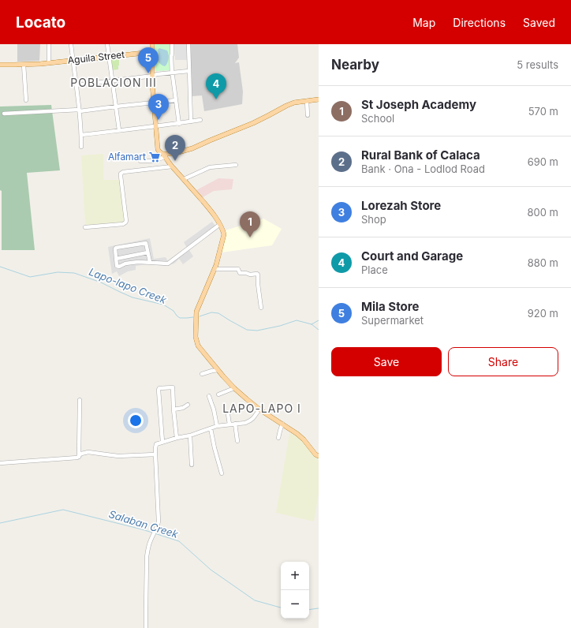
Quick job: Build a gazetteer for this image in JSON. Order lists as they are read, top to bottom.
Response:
{
  "streets": {
    "main road": ["Aguila Street"]
  },
  "districts": ["POBLACION III", "LAPO-LAPO I"],
  "water": ["Lapo-lapo Creek", "Salaban Creek"],
  "places": {
    "supermarket": ["Alfamart"]
  },
  "page": {
    "header": "Locato",
    "nav": ["Map", "Directions", "Saved"],
    "heading": ["Nearby", "5 results"],
    "pins": [
      "5",
      "4",
      "3",
      "2",
      "1"
    ],
    "list": [
      {
        "mark": "1",
        "name": "St Joseph Academy",
        "note": "School",
        "value": "570 m"
      },
      {
        "mark": "2",
        "name": "Rural Bank of Calaca",
        "note": "Bank · Ona - Lodlod Road",
        "value": "690 m"
      },
      {
        "mark": "3",
        "name": "Lorezah Store",
        "note": "Shop",
        "value": "800 m"
      },
      {
        "mark": "4",
        "name": "Court and Garage",
        "note": "Place",
        "value": "880 m"
      },
      {
        "mark": "5",
        "name": "Mila Store",
        "note": "Supermarket",
        "value": "920 m"
      }
    ],
    "buttons": ["Save", "Share"],
    "map_buttons": ["+", "−"]
  }
}
